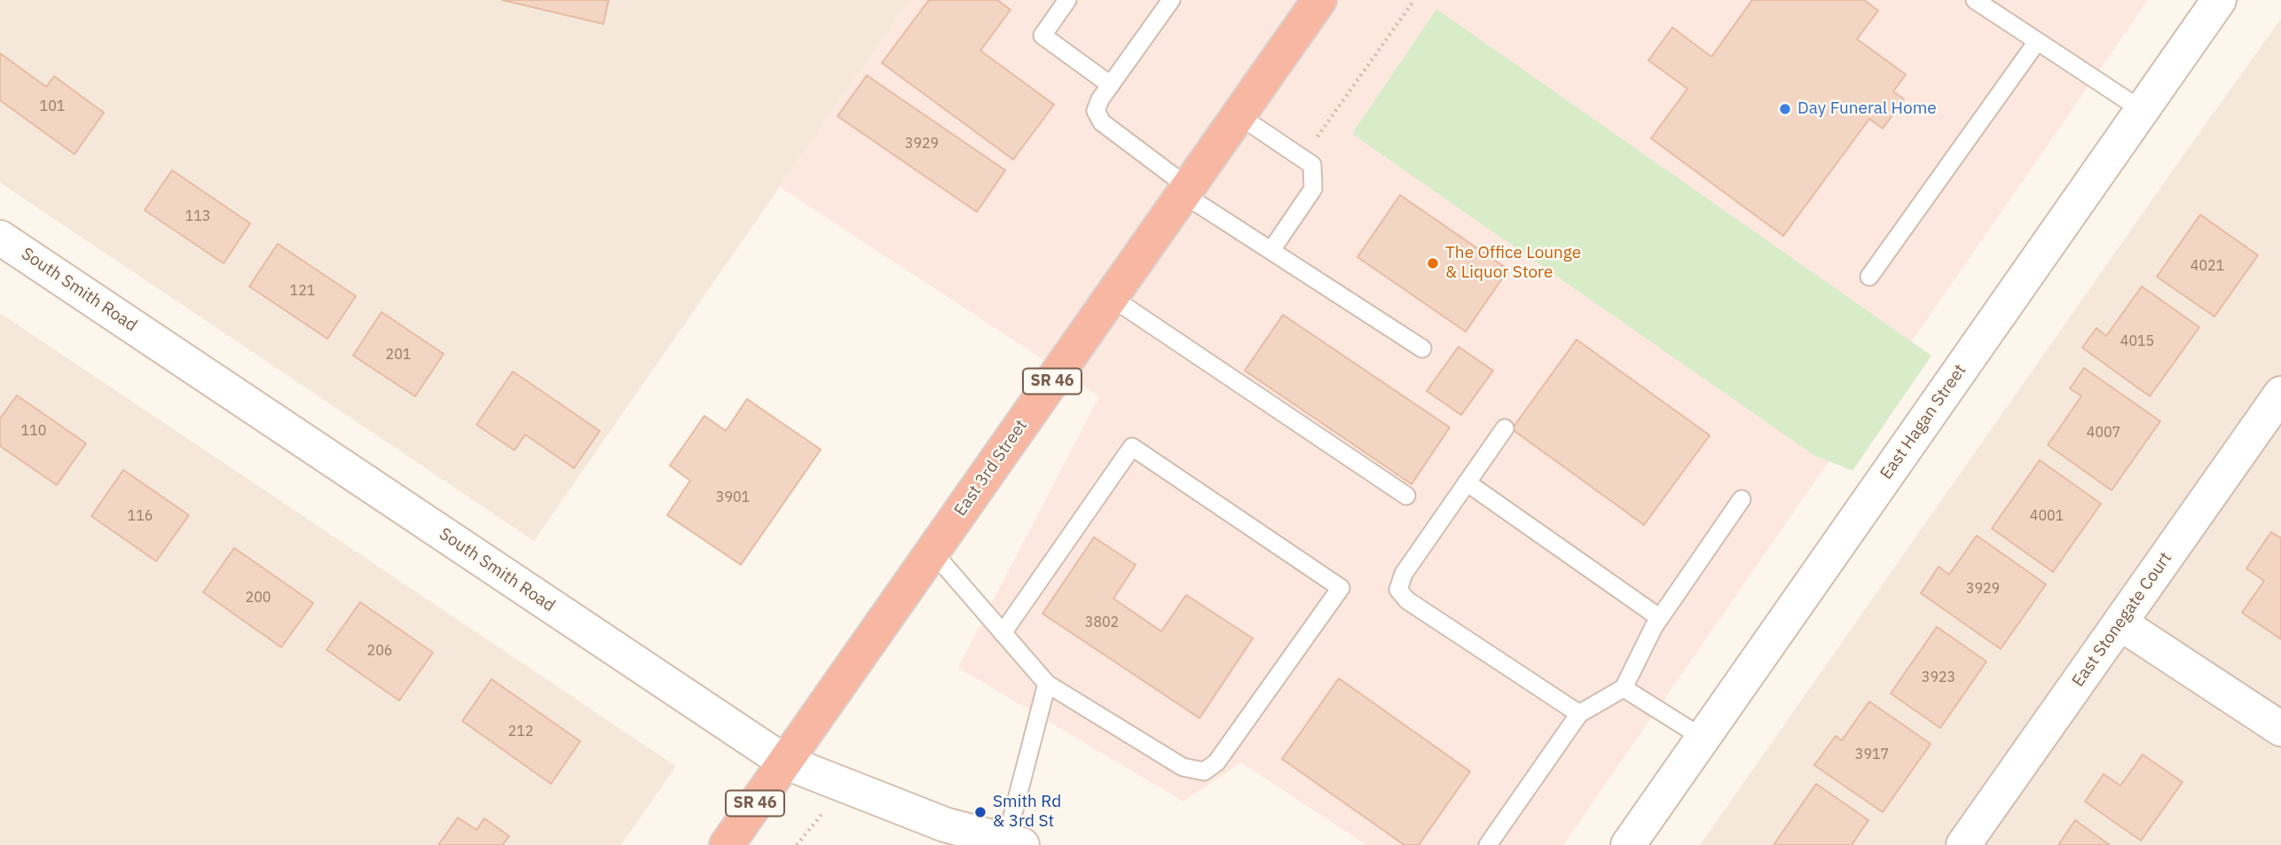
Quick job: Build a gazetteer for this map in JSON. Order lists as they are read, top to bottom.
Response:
{
  "streets": {
    "highway": ["SR 46", "East 3rd Street"],
    "street": ["South Smith Road", "East Hagan Street", "East Stonegate Court"]
  },
  "crossings": [
    ["South Smith Road", "East 3rd Street"]
  ],
  "places": ["Day Funeral Home", "The Office Lounge & Liquor Store", "Smith Rd & 3rd St"],
  "house_numbers": [
    "101",
    "3929",
    "113",
    "4021",
    "121",
    "4015",
    "201",
    "110",
    "4007",
    "3901",
    "116",
    "4001",
    "3929",
    "200",
    "3802",
    "206",
    "3923",
    "212",
    "3917"
  ]
}
